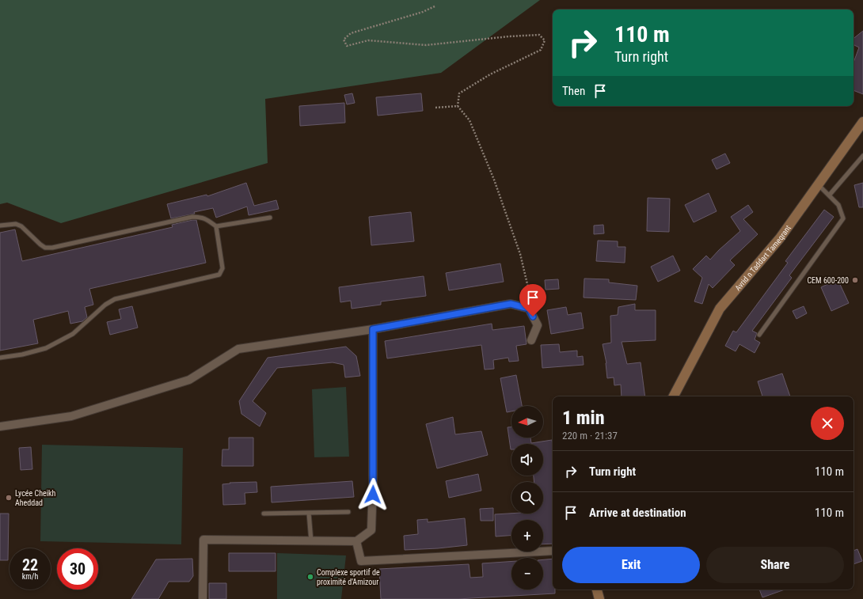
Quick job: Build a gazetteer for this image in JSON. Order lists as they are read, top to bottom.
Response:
{
  "streets": {
    "main road": ["Avrid n Taddart Tameqrant"]
  },
  "places": ["CEM 600-200", "Lycée Cheikh Aheddad", "Complexe sportif de proximité d'Amizour"],
  "north": "left",
  "page": {
    "turn": ["110 m", "Turn right"],
    "then": "Then",
    "heading": ["1 min", "220 m · 21:37"],
    "map_buttons": ["+", "−"],
    "list": [
      {
        "name": "Turn right",
        "value": "110 m"
      },
      {
        "name": "Arrive at destination",
        "value": "110 m"
      }
    ],
    "buttons": ["Exit", "Share"],
    "speed": "22 km/h",
    "limit": "30"
  }
}
